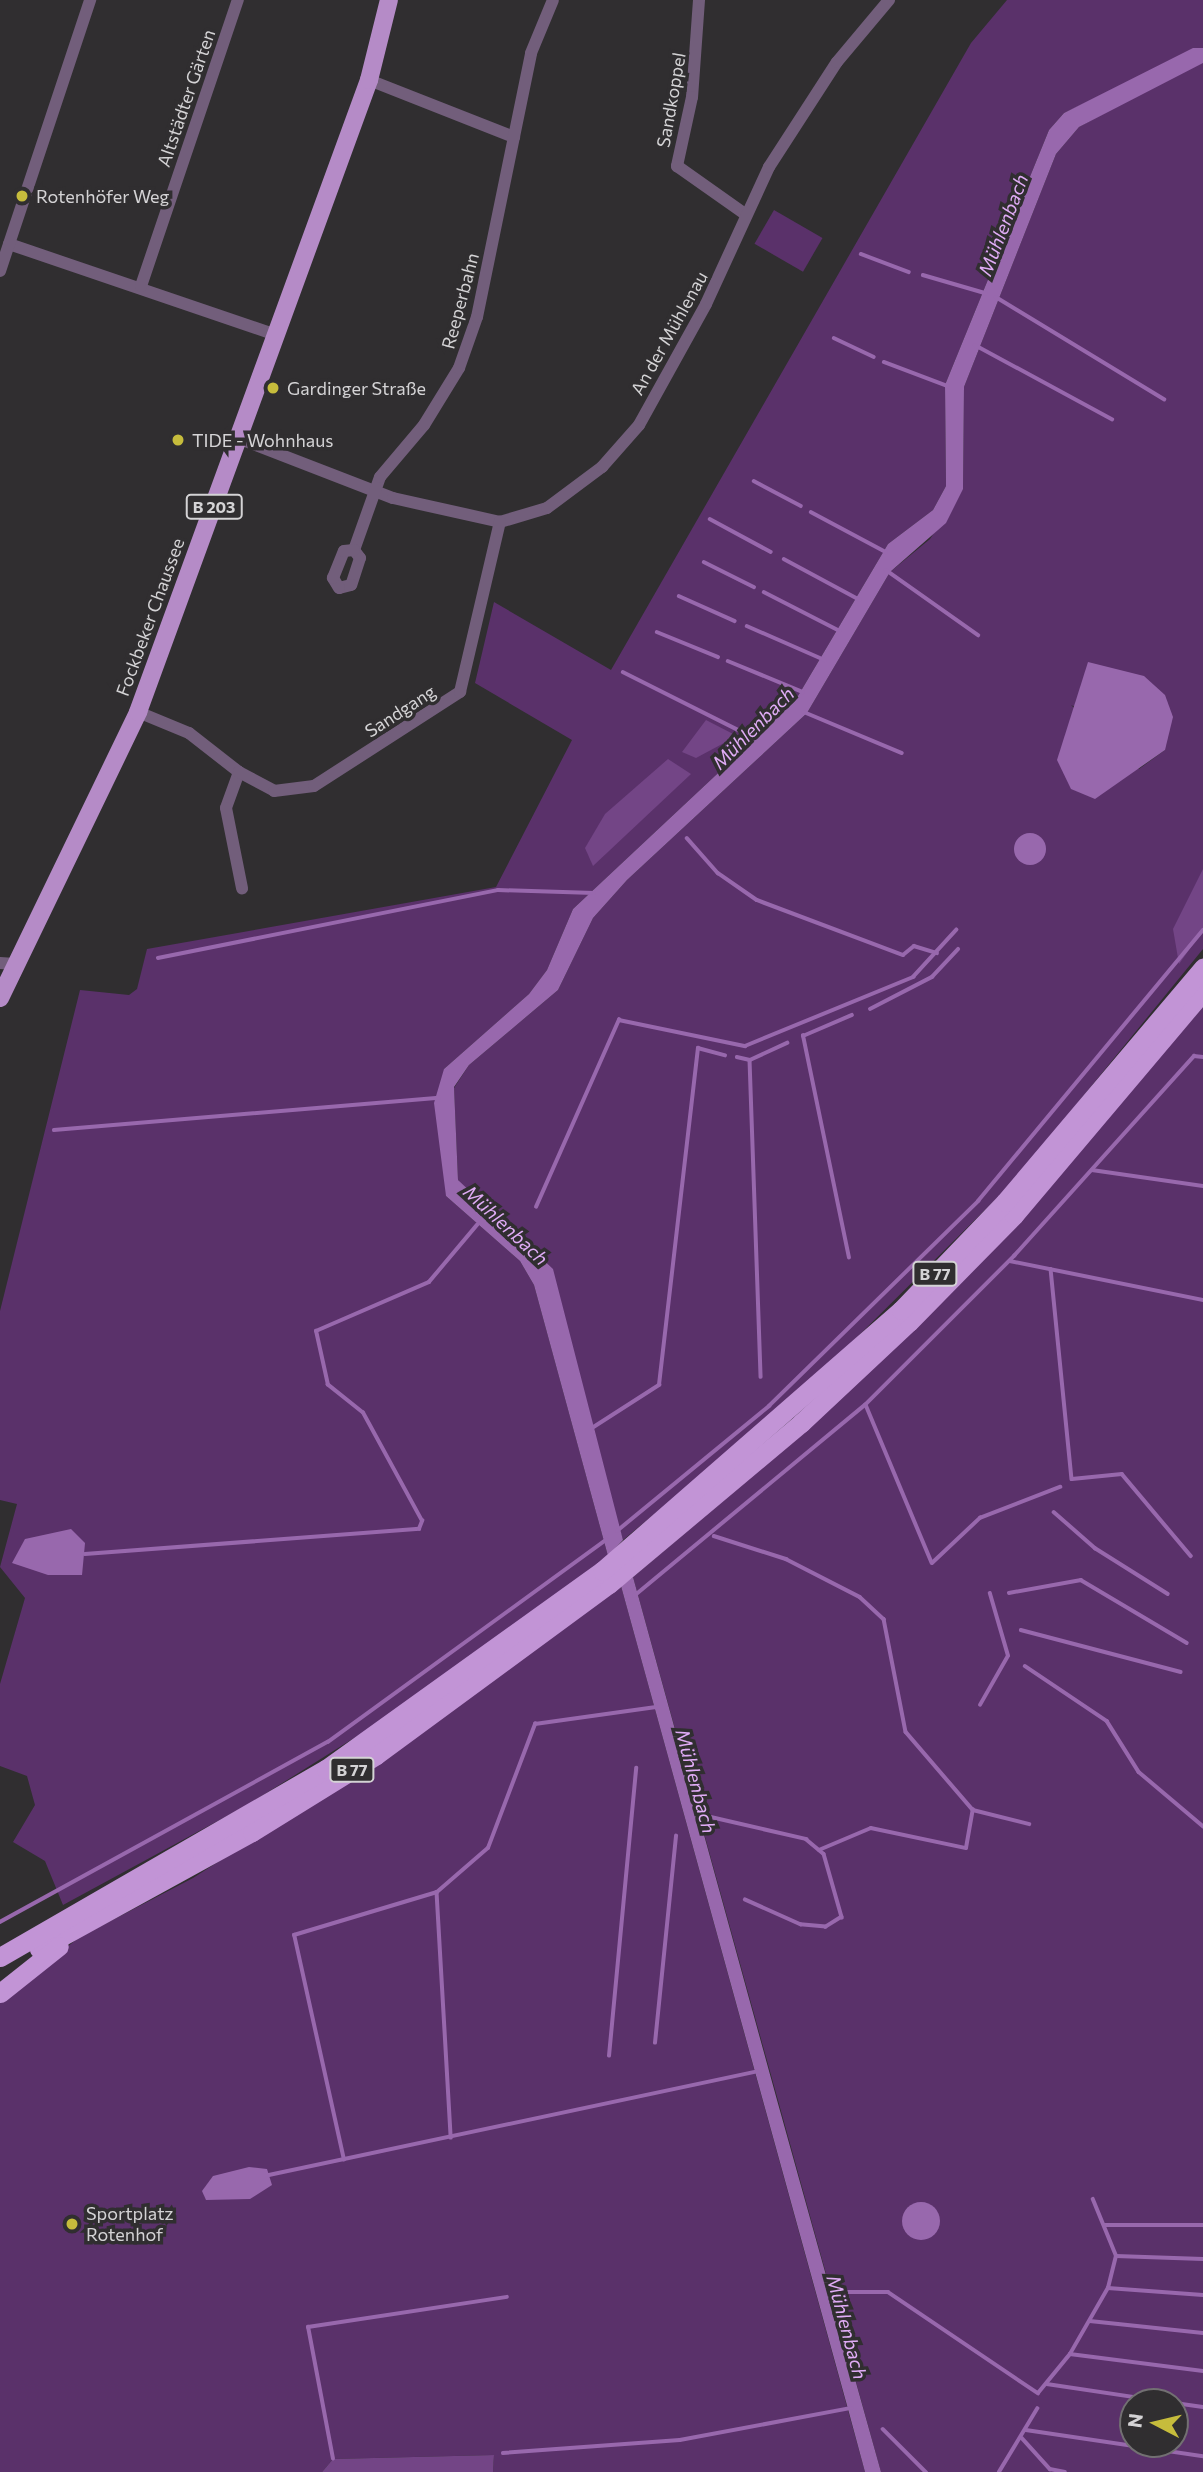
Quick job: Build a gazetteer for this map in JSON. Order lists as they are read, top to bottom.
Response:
{
  "streets": {
    "highway": ["B 77"],
    "main road": ["B 203", "Fockbeker Chaussee"],
    "street": [
      "Altstädter Gärten",
      "Sandkoppel",
      "Reeperbahn",
      "An der Mühlenau",
      "Sandgang"
    ]
  },
  "crossings": [
    ["Sandkoppel", "An der Mühlenau"],
    ["An der Mühlenau", "Sandgang"],
    ["Fockbeker Chaussee", "Sandgang"]
  ],
  "water": ["Mühlenbach"],
  "places": [
    "Rotenhöfer Weg",
    "Gardinger Straße",
    "TIDE - Wohnhaus",
    "Sportplatz Rotenhof"
  ],
  "north": "left"
}
